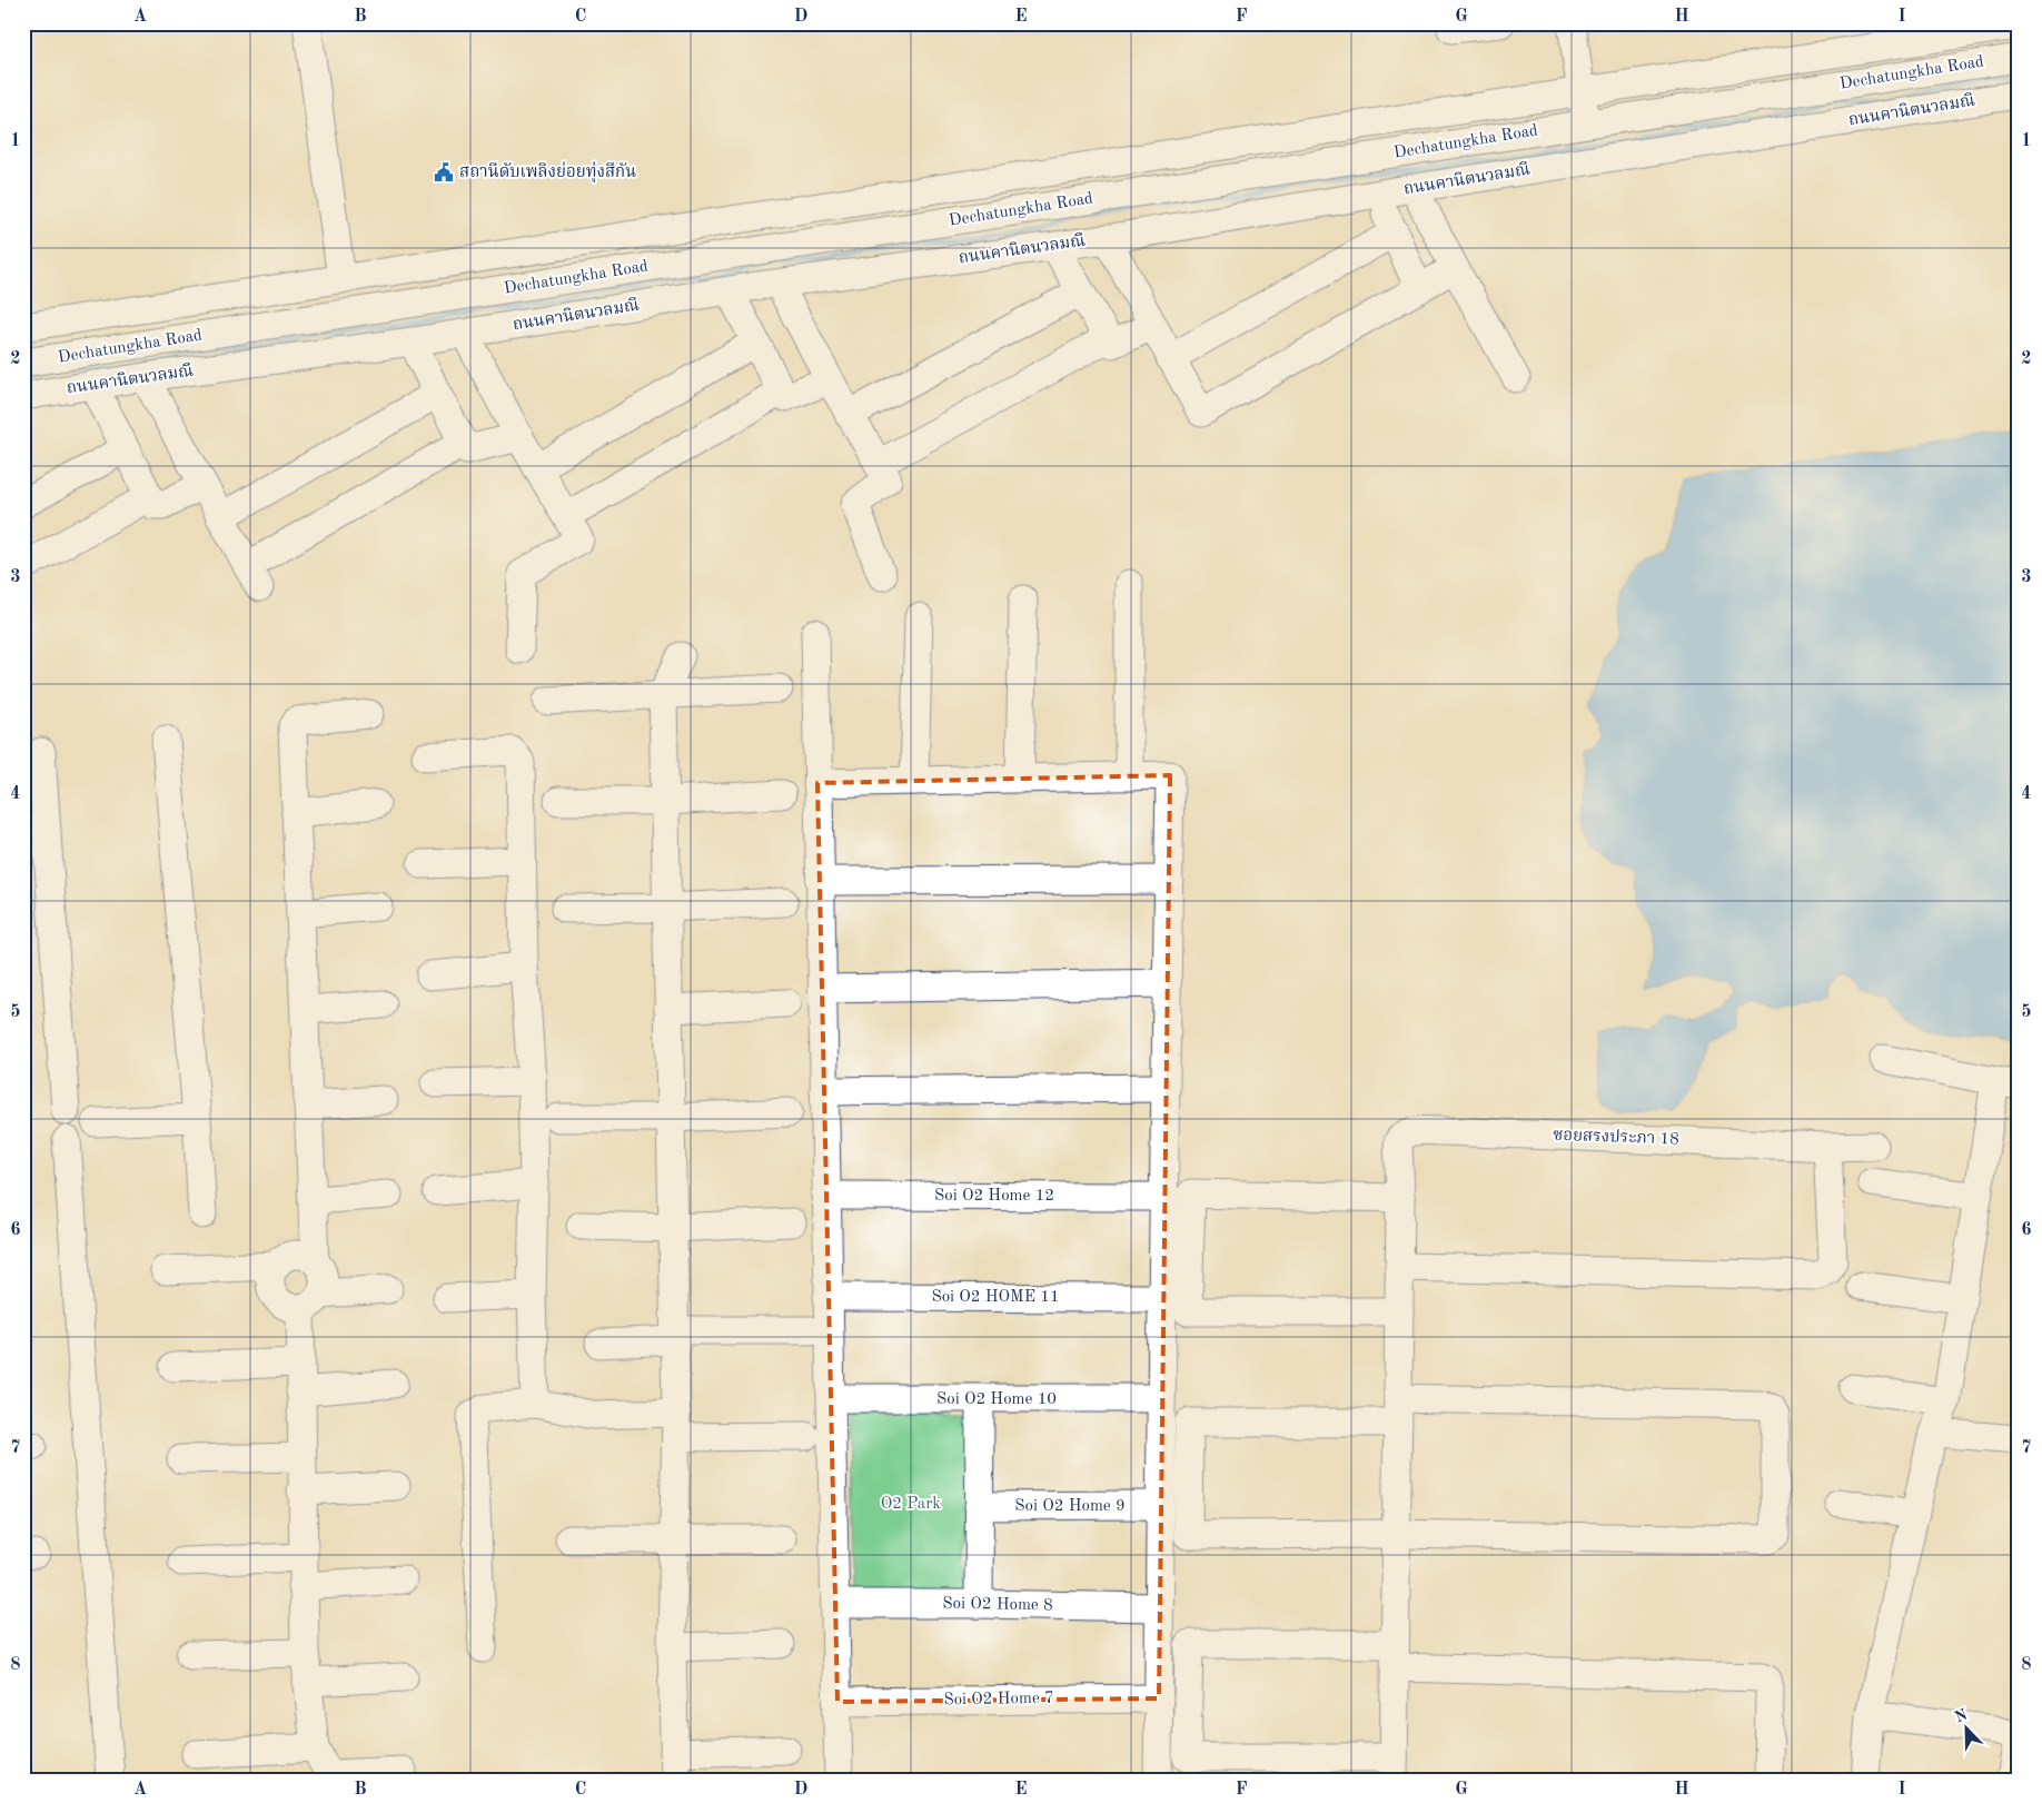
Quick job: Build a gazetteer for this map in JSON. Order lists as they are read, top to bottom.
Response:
{
  "streets": {
    "street": [
      "Dechatungkha Road",
      "ถนนคานิตนวลมณี",
      "ซอยสรงประภา 18",
      "Soi O2 Home 12",
      "Soi O2 HOME 11",
      "Soi O2 Home 10",
      "Soi O2 Home 9",
      "Soi O2 Home 8",
      "Soi O2 Home 7"
    ]
  },
  "crossings": [
    ["Dechatungkha Road", "ถนนคานิตนวลมณี"]
  ],
  "parks": ["O2 Park"],
  "places": {
    "public building": ["สถานีดับเพลิงย่อยทุ่งสีกัน"]
  },
  "north": "top left",
  "grid": {
    "columns": [
      "A",
      "B",
      "C",
      "D",
      "E",
      "F",
      "G",
      "H",
      "I"
    ],
    "rows": [
      "1",
      "2",
      "3",
      "4",
      "5",
      "6",
      "7",
      "8"
    ]
  }
}
